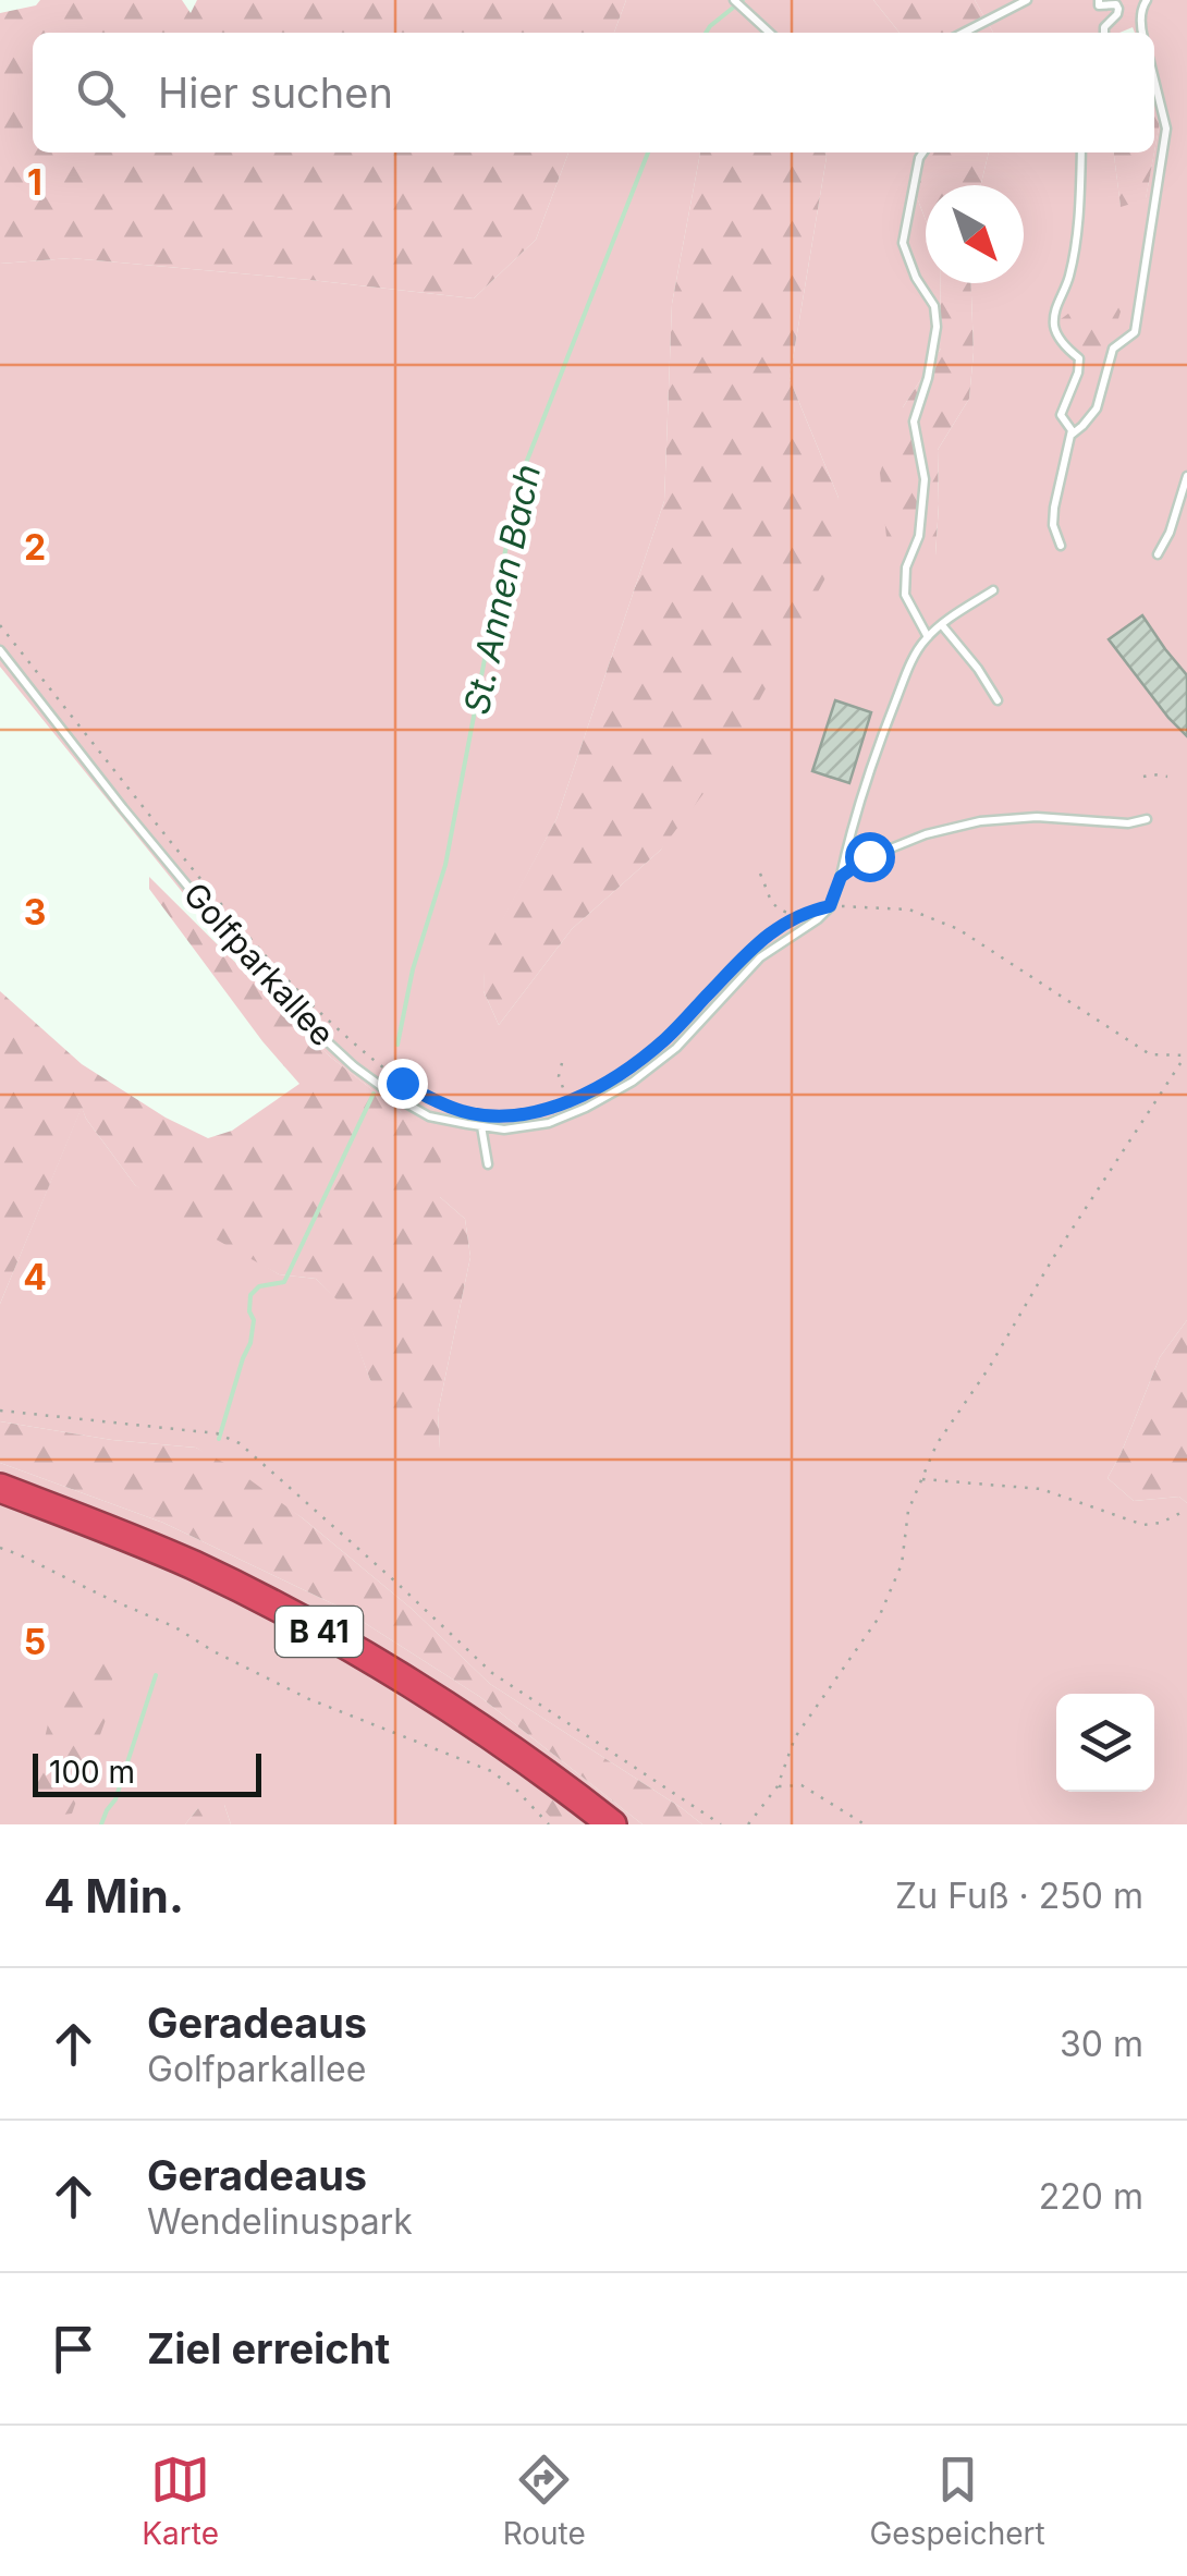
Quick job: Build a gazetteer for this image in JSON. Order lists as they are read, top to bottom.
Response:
{
  "streets": {
    "highway": ["B 41"],
    "lane": ["Golfparkallee"]
  },
  "water": ["St. Annen Bach"],
  "scale_bar": "100 m",
  "north": "bottom right",
  "page": {
    "search": "Hier suchen",
    "scale": "100 m",
    "heading": ["4 Min.", "Zu Fuß · 250 m"],
    "list": [
      ["Geradeaus", "Golfparkallee", "30 m"],
      ["Geradeaus", "Wendelinuspark", "220 m"],
      "Ziel erreicht"
    ],
    "nav": ["Karte", "Route", "Gespeichert"]
  },
  "grid": {
    "rows": [
      "1",
      "2",
      "3",
      "4",
      "5"
    ]
  }
}
